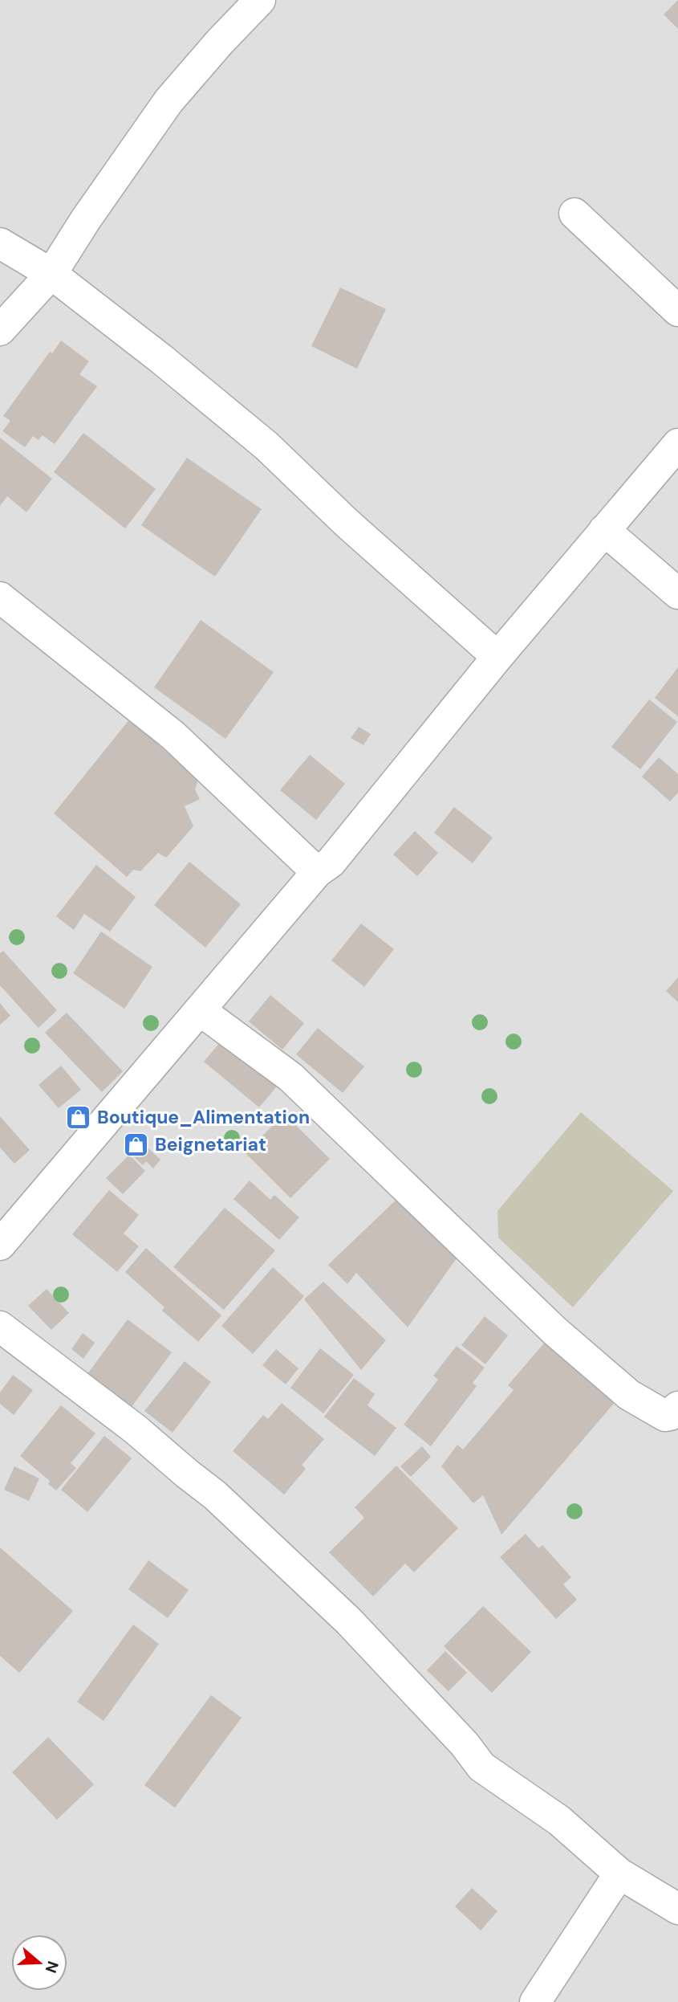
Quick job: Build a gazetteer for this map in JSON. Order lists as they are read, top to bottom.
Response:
{
  "places": {
    "shop": ["Boutique_Alimentation", "Beignetariat"]
  },
  "north": "right"
}
